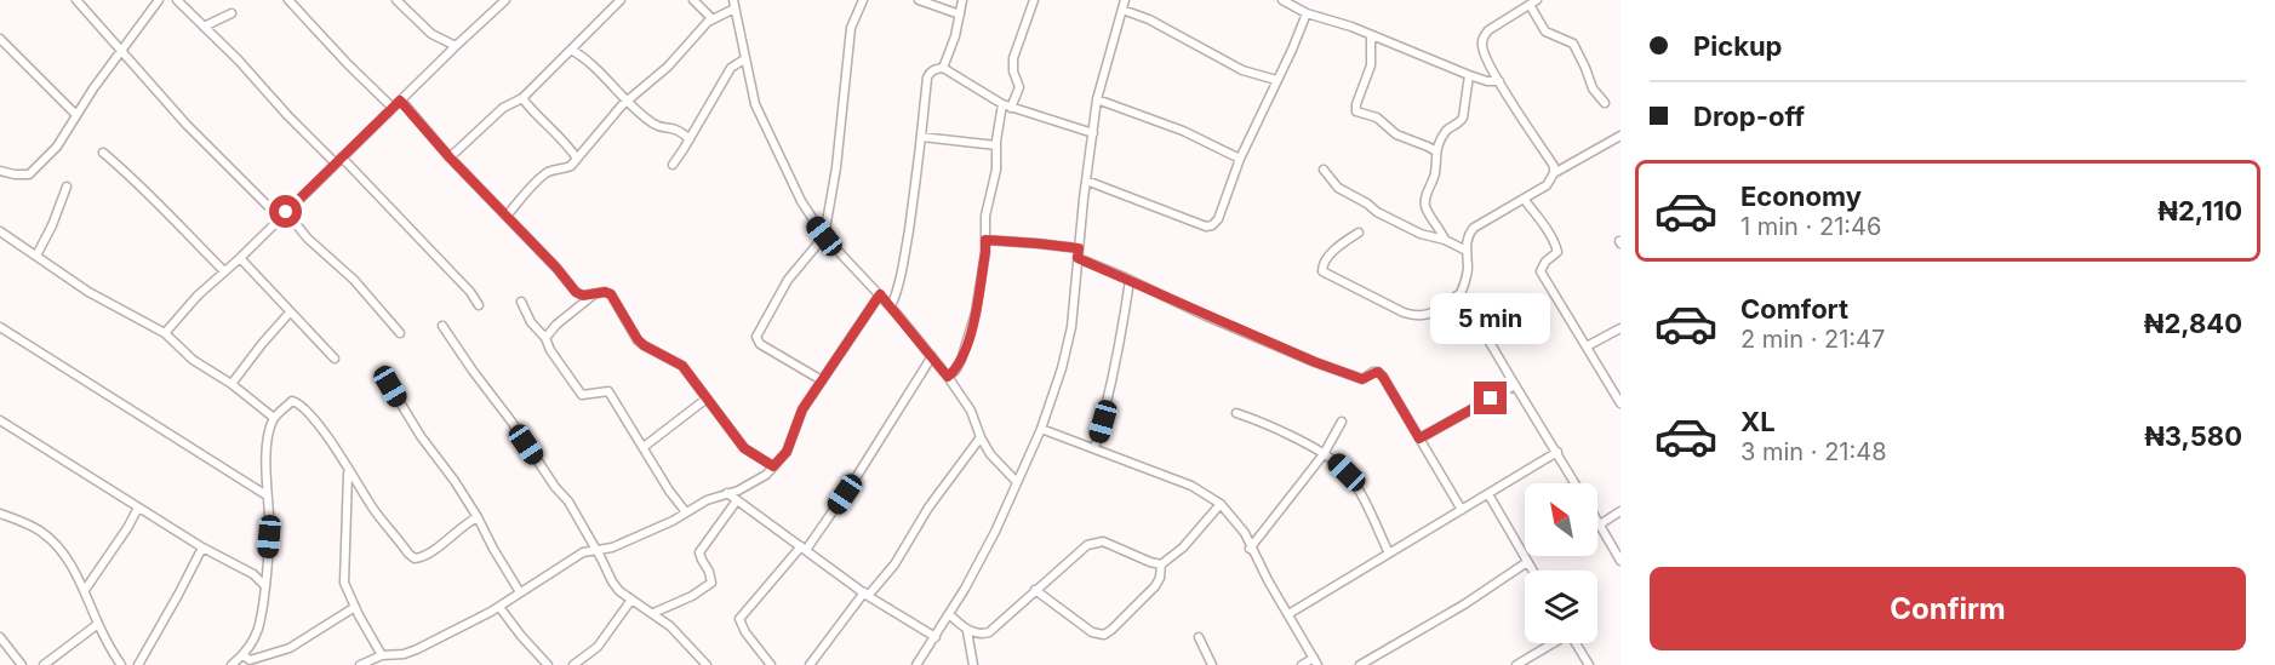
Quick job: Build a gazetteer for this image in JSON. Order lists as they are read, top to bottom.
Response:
{
  "north": "top left",
  "page": {
    "banner": ["Pickup", "Drop-off"],
    "list": [
      {
        "name": "Economy",
        "note": "1 min · 21:46",
        "value": "₦2,110"
      },
      {
        "name": "Comfort",
        "note": "2 min · 21:47",
        "value": "₦2,840"
      },
      {
        "name": "XL",
        "note": "3 min · 21:48",
        "value": "₦3,580"
      }
    ],
    "bubble": "5 min",
    "buttons": "Confirm"
  }
}
